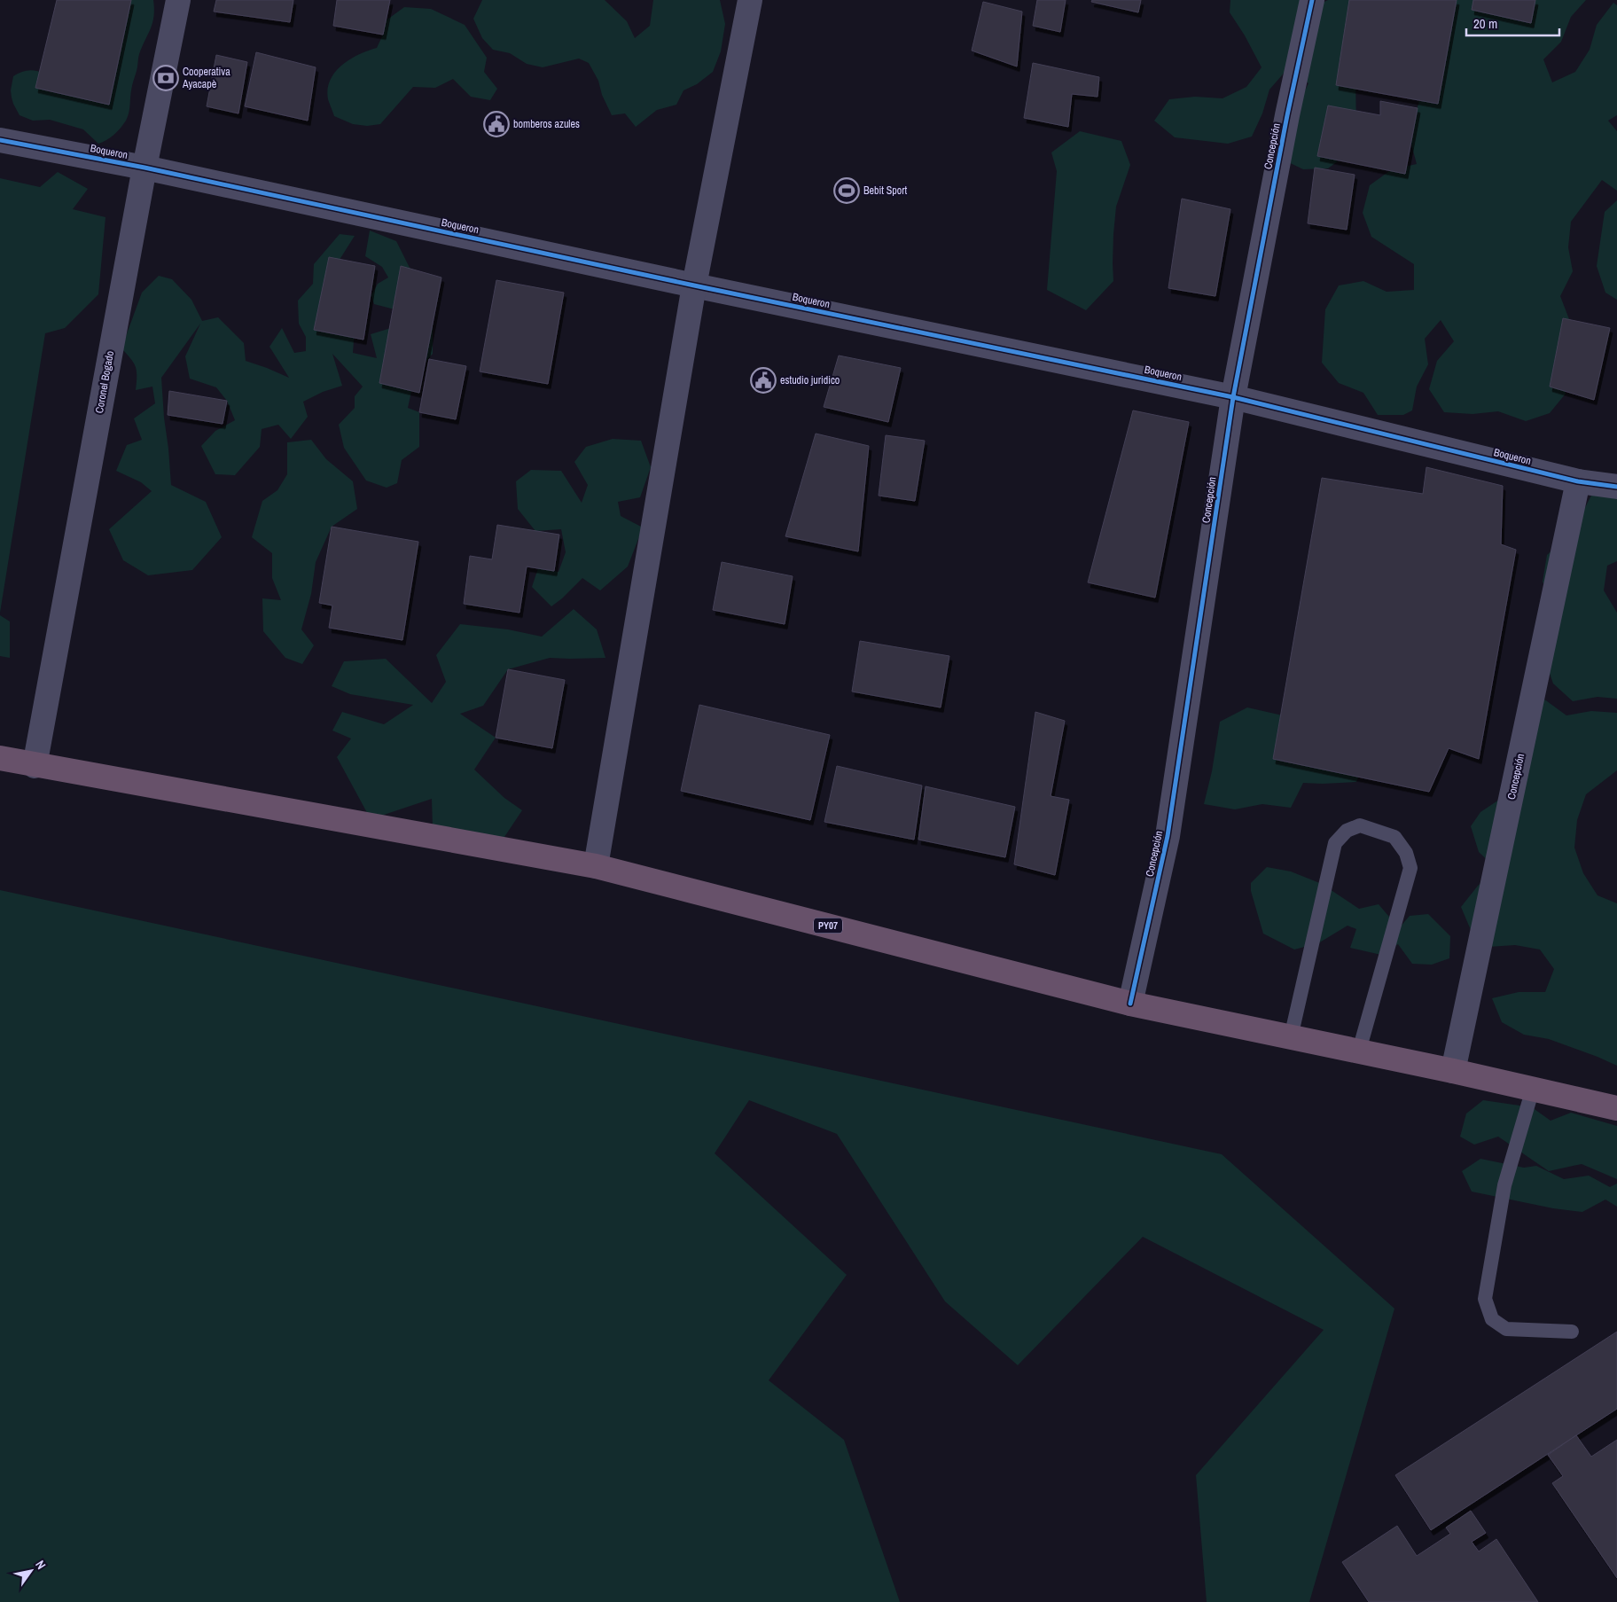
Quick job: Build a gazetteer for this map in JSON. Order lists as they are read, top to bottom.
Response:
{
  "streets": {
    "highway": ["PY07"],
    "street": ["Concepción", "Boqueron", "Coronel Bogado"]
  },
  "crossings": [
    ["Concepción", "Boqueron"],
    ["Concepción", "PY07"],
    ["Boqueron", "Coronel Bogado"],
    ["Coronel Bogado", "PY07"]
  ],
  "places": {
    "bank": ["Cooperativa Ayacapè"],
    "public building": ["bomberos azules", "estudio juridico"],
    "sports": ["Bebit Sport"]
  },
  "scale_bar": "20 m",
  "north": "top right"
}
